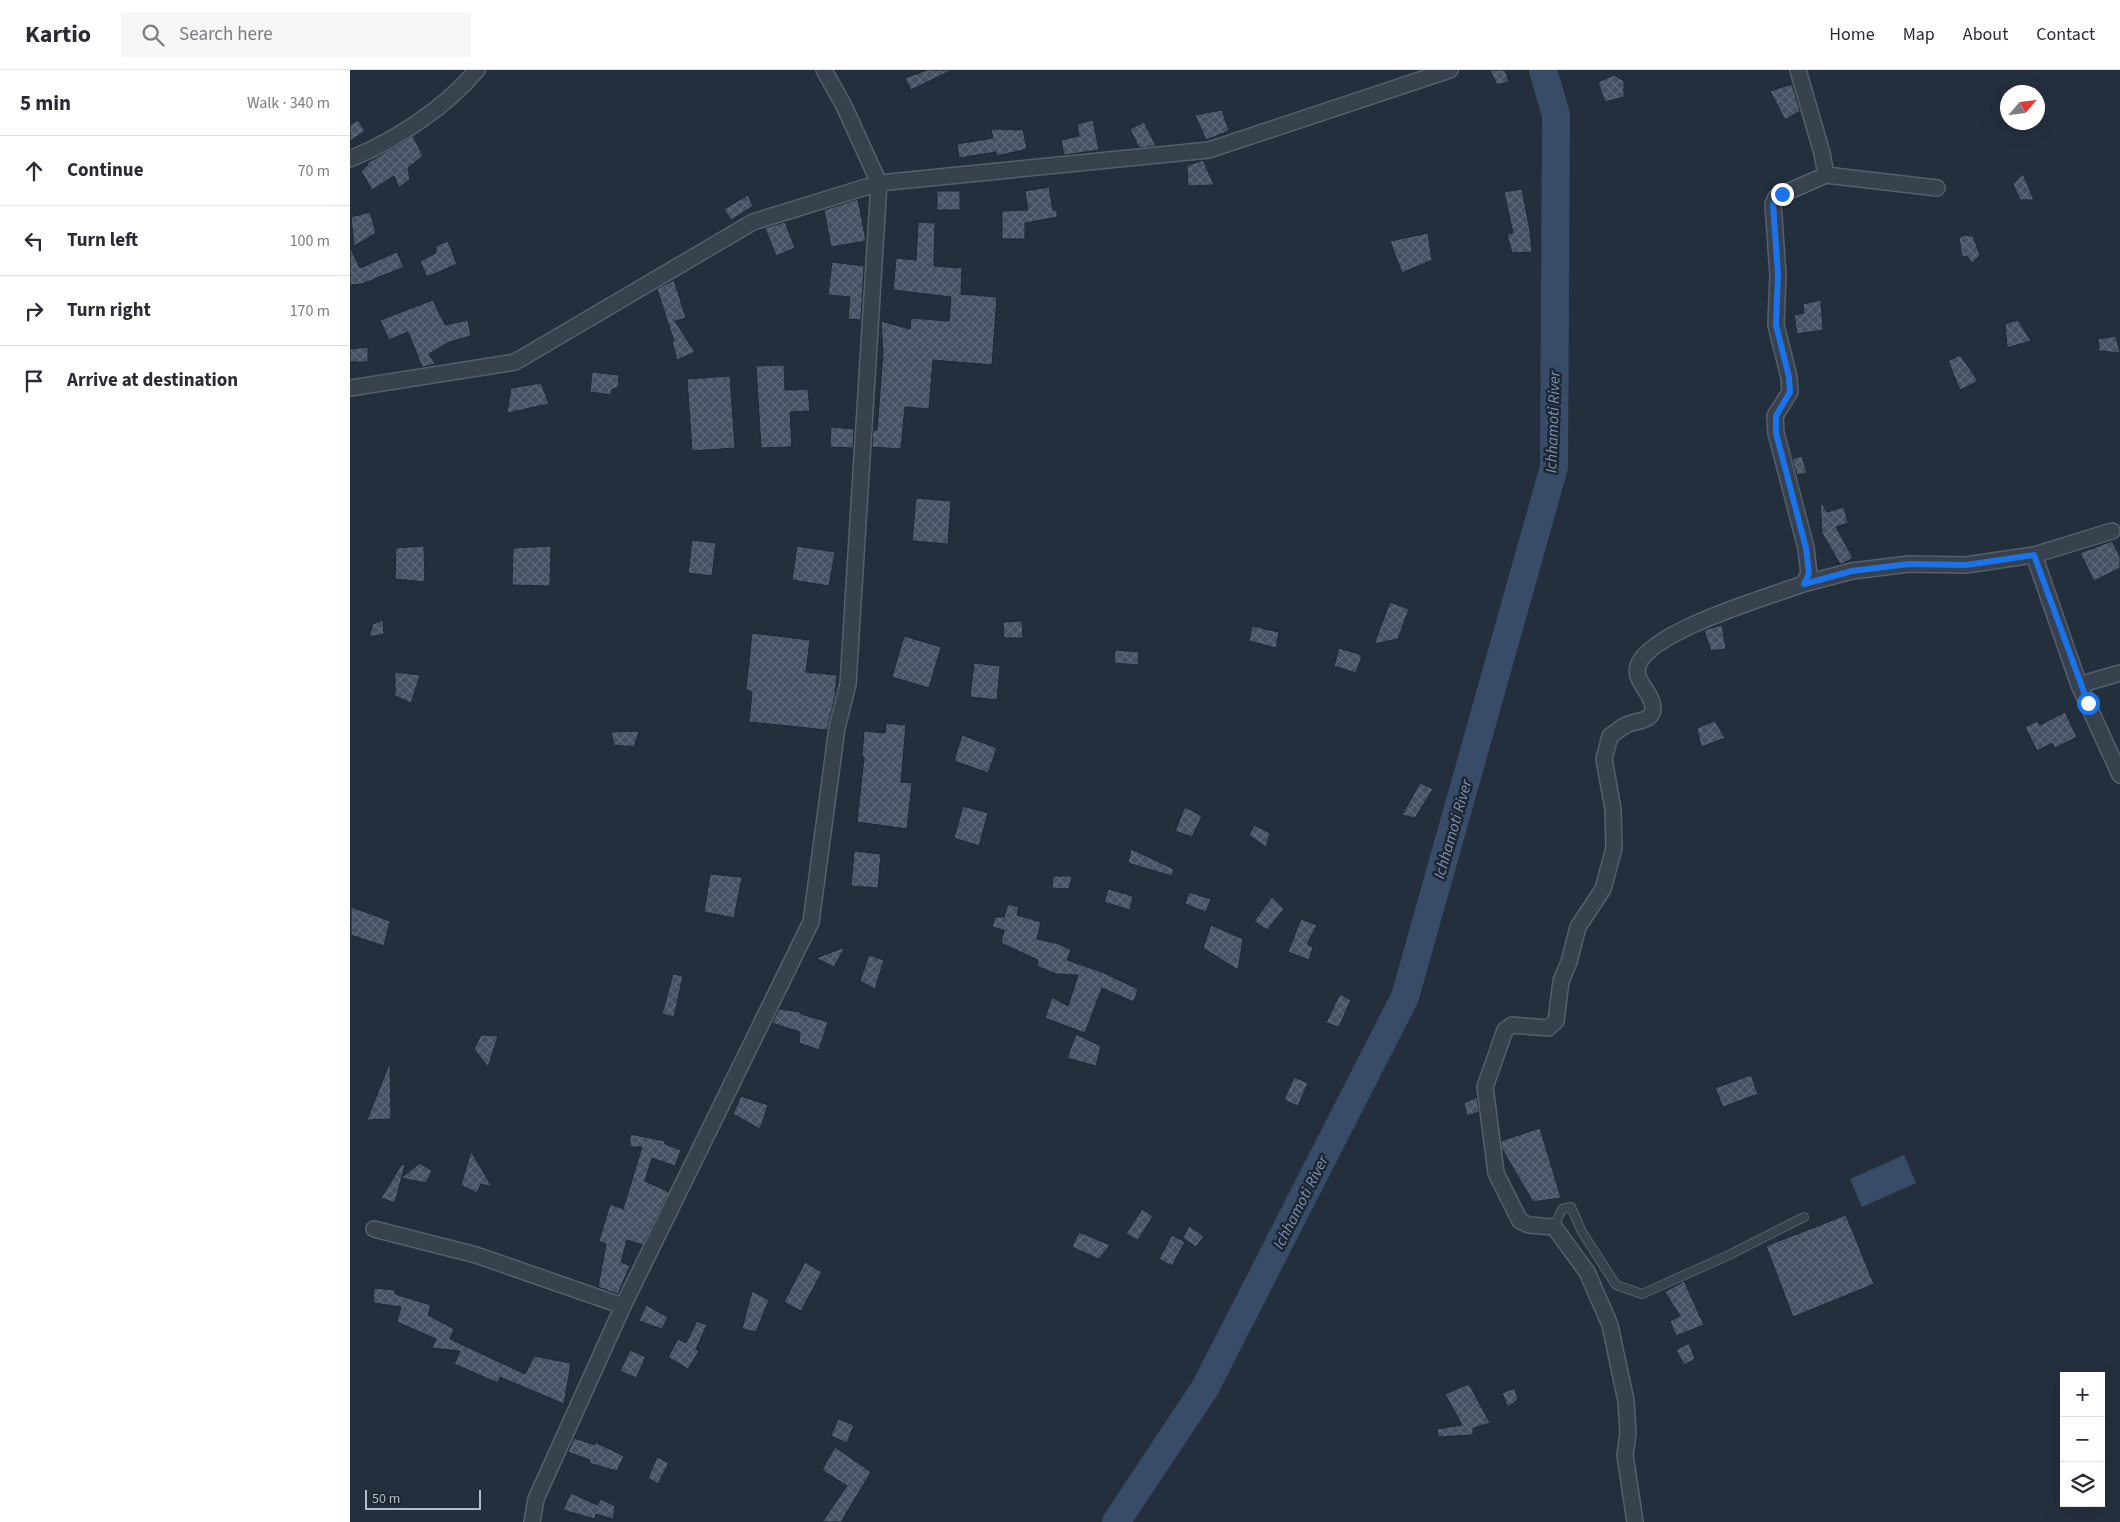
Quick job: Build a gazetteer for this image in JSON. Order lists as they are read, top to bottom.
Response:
{
  "water": ["Ichhamoti River"],
  "scale_bar": "50 m",
  "north": "top right",
  "page": {
    "header": "Kartio",
    "search": "Search here",
    "nav": [
      "Home",
      "Map",
      "About",
      "Contact"
    ],
    "heading": ["5 min", "Walk · 340 m"],
    "list": [
      ["Continue", "70 m"],
      ["Turn left", "100 m"],
      ["Turn right", "170 m"],
      "Arrive at destination"
    ],
    "map_buttons": ["+", "−"],
    "scale": "50 m"
  }
}
